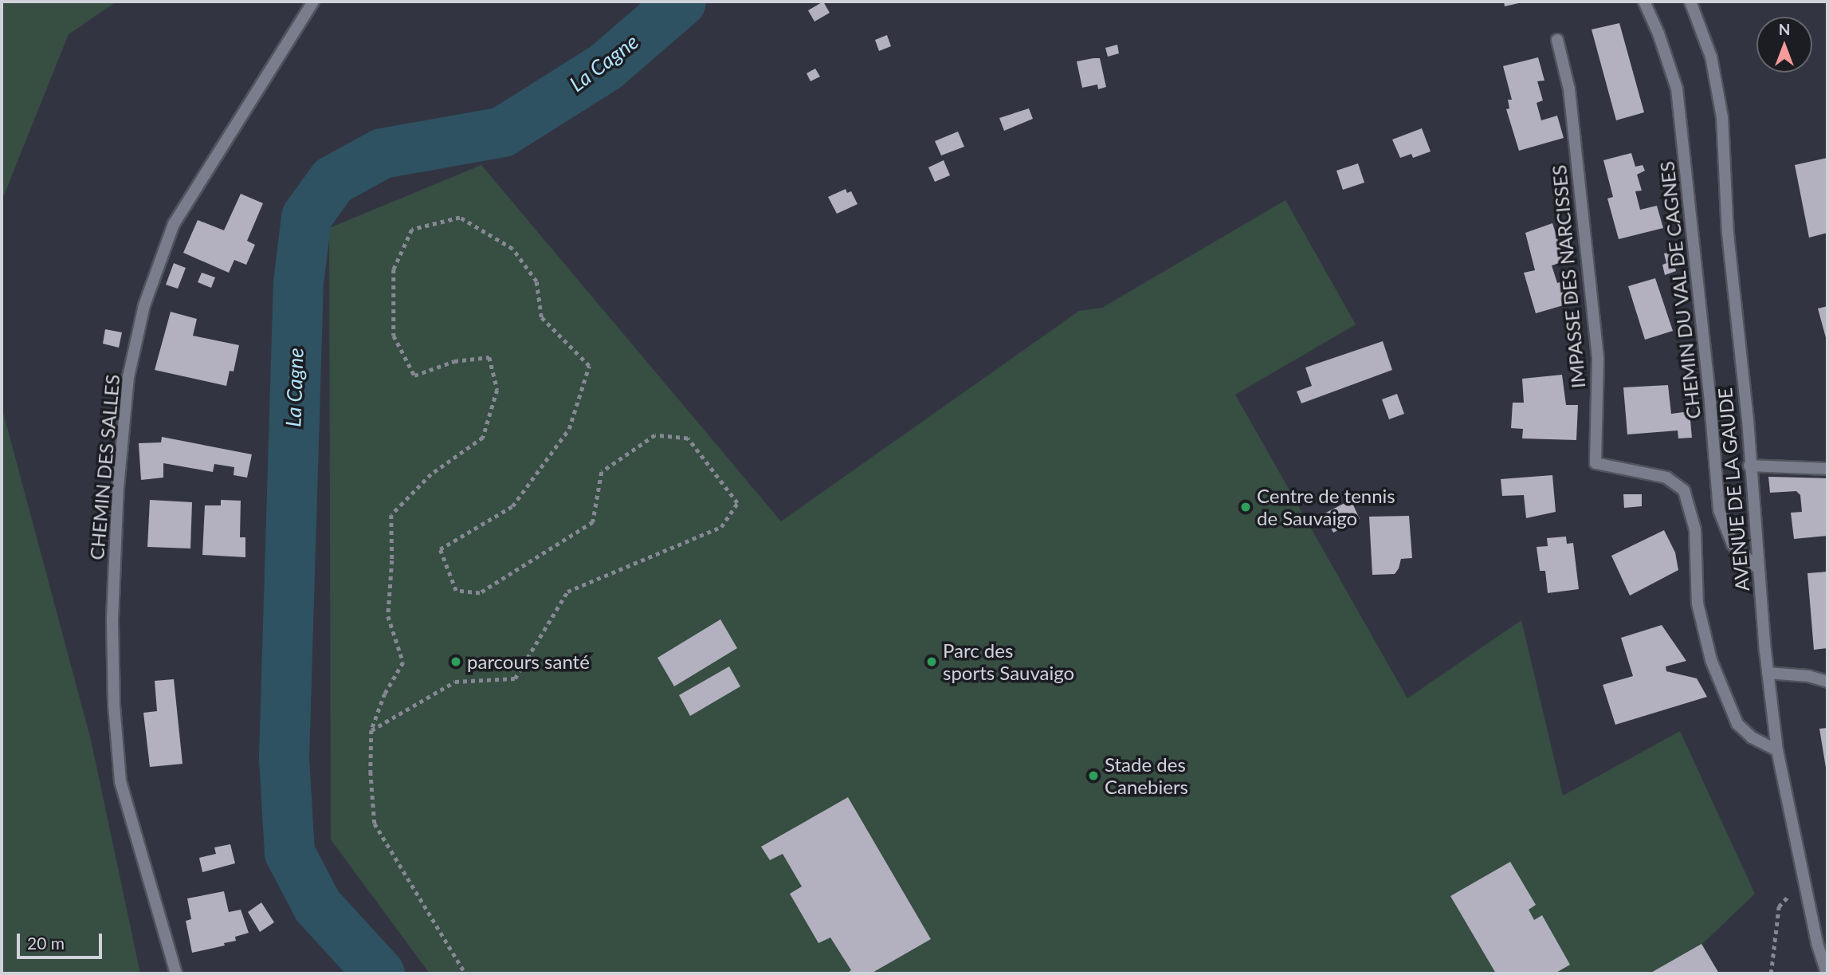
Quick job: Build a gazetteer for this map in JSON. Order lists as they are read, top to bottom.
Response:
{
  "streets": {
    "street": [
      "IMPASSE DES NARCISSES",
      "CHEMIN DU VAL DE CAGNES",
      "CHEMIN DES SALLES",
      "AVENUE DE LA GAUDE"
    ]
  },
  "crossings": [
    ["IMPASSE DES NARCISSES", "AVENUE DE LA GAUDE"],
    ["CHEMIN DU VAL DE CAGNES", "AVENUE DE LA GAUDE"]
  ],
  "water": ["La Cagne"],
  "places": [
    "Centre de tennis de Sauvaigo",
    "parcours santé",
    "Parc des sports Sauvaigo",
    "Stade des Canebiers"
  ],
  "scale_bar": "20 m",
  "north": "top"
}
